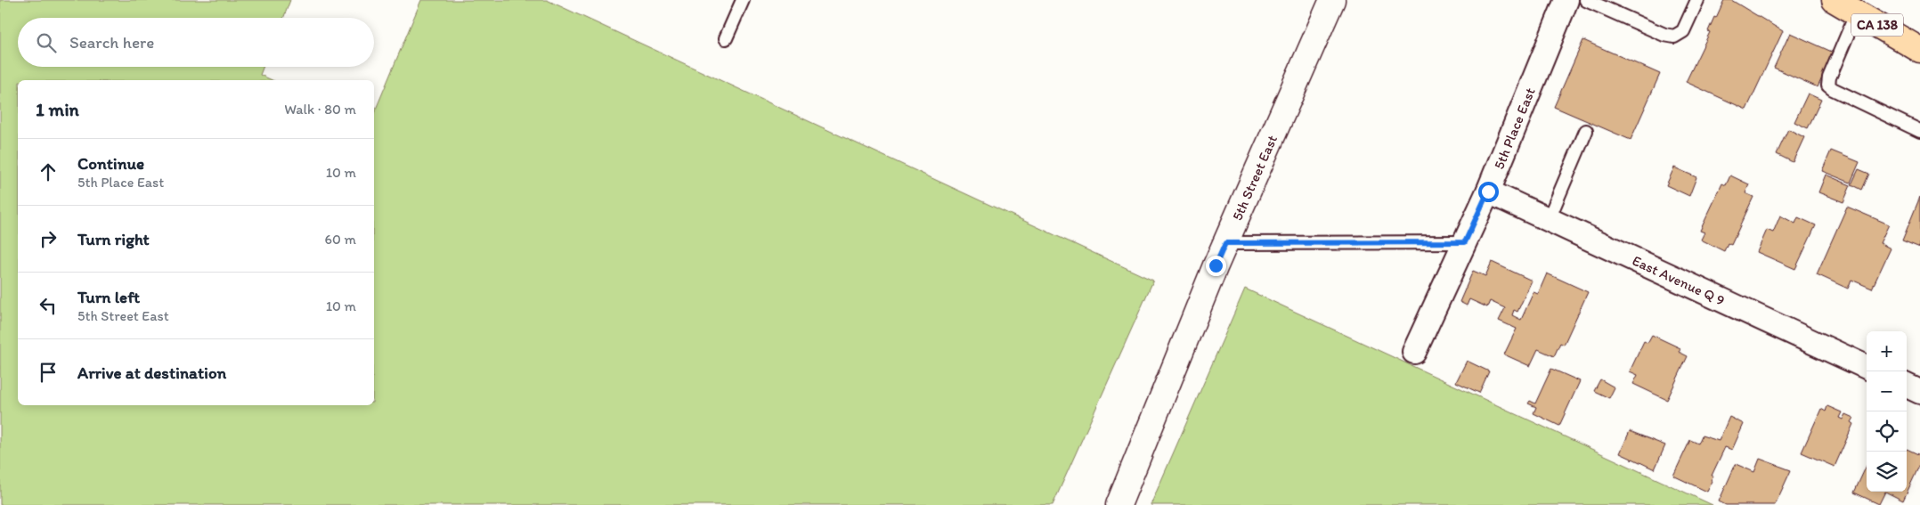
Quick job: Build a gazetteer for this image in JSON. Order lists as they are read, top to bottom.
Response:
{
  "streets": {
    "highway": ["CA 138"],
    "street": ["5th Place East", "5th Street East", "East Avenue Q 9"]
  },
  "crossings": [
    ["5th Place East", "East Avenue Q 9"]
  ],
  "page": {
    "search": "Search here",
    "heading": ["1 min", "Walk · 80 m"],
    "list": [
      ["Continue", "5th Place East", "10 m"],
      ["Turn right", "60 m"],
      ["Turn left", "5th Street East", "10 m"],
      "Arrive at destination"
    ],
    "map_buttons": ["+", "−"]
  }
}
